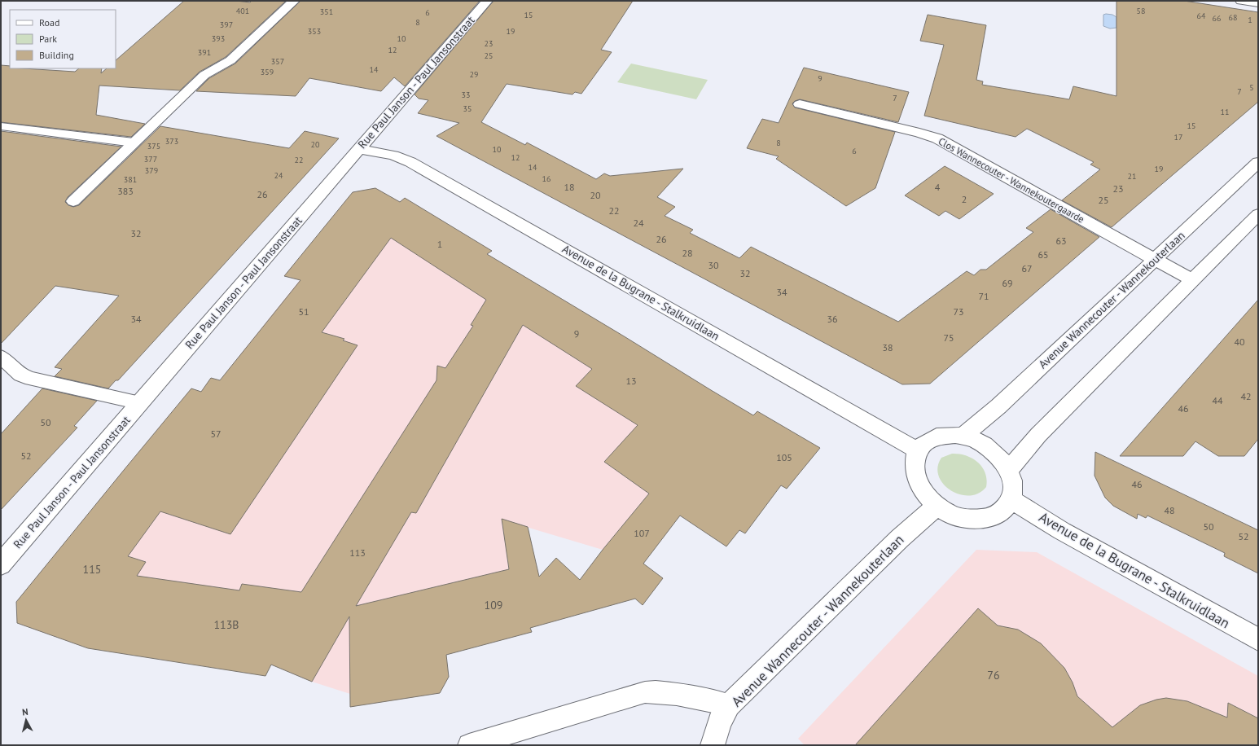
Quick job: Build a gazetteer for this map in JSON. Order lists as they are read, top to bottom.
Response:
{
  "streets": {
    "street": [
      "Rue Paul Janson - Paul Jansonstraat",
      "Clos Wannecouter - Wannekoutergaarde",
      "Avenue de la Bugrane - Stalkruidlaan",
      "Avenue Wannecouter - Wannekouterlaan"
    ]
  },
  "crossings": [
    ["Rue Paul Janson - Paul Jansonstraat", "Avenue de la Bugrane - Stalkruidlaan"],
    ["Clos Wannecouter - Wannekoutergaarde", "Avenue Wannecouter - Wannekouterlaan"],
    ["Avenue de la Bugrane - Stalkruidlaan", "Avenue Wannecouter - Wannekouterlaan"]
  ],
  "house_numbers": [
    "401",
    "58",
    "351",
    "6",
    "15",
    "64",
    "68",
    "66",
    "1",
    "8",
    "397",
    "353",
    "19",
    "393",
    "10",
    "23",
    "12",
    "391",
    "25",
    "357",
    "14",
    "359",
    "29",
    "9",
    "5",
    "7",
    "33",
    "7",
    "35",
    "11",
    "15",
    "17",
    "373",
    "8",
    "20",
    "375",
    "10",
    "6",
    "12",
    "377",
    "22",
    "14",
    "19",
    "379",
    "24",
    "21",
    "16",
    "381",
    "18",
    "4",
    "23",
    "383",
    "26",
    "20",
    "2",
    "25",
    "22",
    "24",
    "32",
    "26",
    "63",
    "1",
    "28",
    "65",
    "30",
    "67",
    "32",
    "69",
    "34",
    "71",
    "51",
    "73",
    "34",
    "36",
    "9",
    "75",
    "40",
    "38",
    "13",
    "42",
    "44",
    "46",
    "50",
    "57",
    "52",
    "105",
    "46",
    "48",
    "50",
    "107",
    "52",
    "113",
    "115",
    "109",
    "113B",
    "76"
  ],
  "legend": ["Road", "Park", "Building"],
  "north": "top"
}
